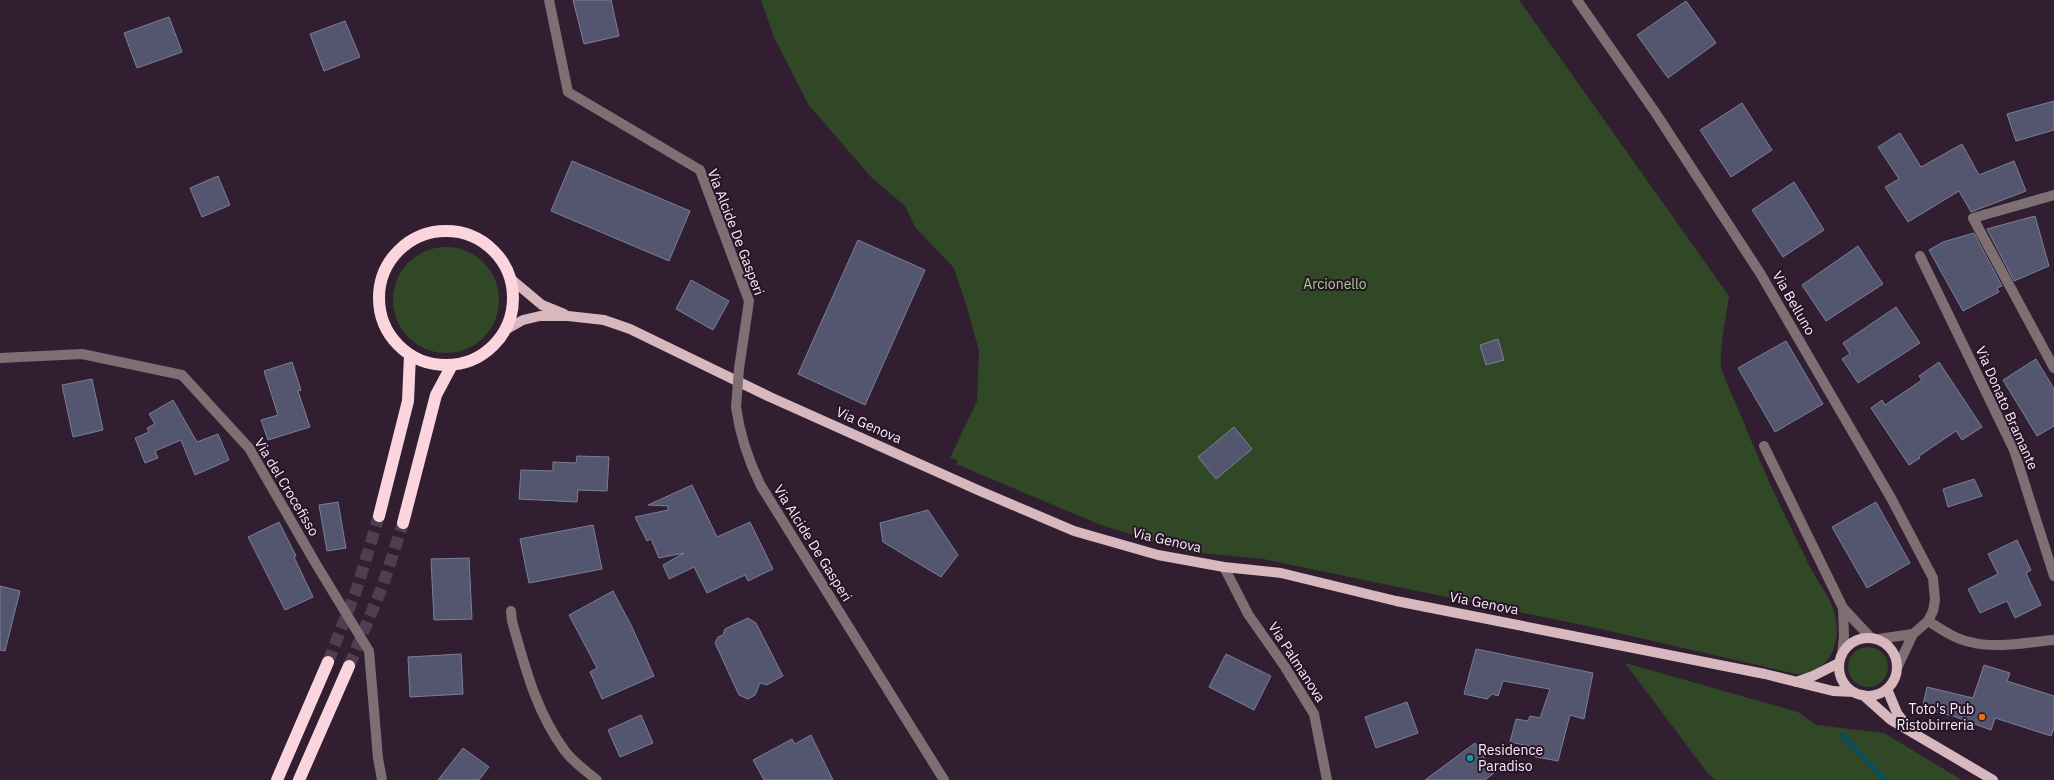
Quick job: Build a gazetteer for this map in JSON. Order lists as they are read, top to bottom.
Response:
{
  "streets": {
    "highway": ["Via Genova"],
    "street": [
      "Via Alcide De Gasperi",
      "Via Belluno",
      "Via Donato Bramante",
      "Via del Crocefisso",
      "Via Palmanova"
    ]
  },
  "crossings": [
    ["Via Genova", "Via Palmanova"]
  ],
  "parks": ["Arcionello"],
  "places": ["Toto's Pub Ristobirreria", "Residence Paradiso"]
}
